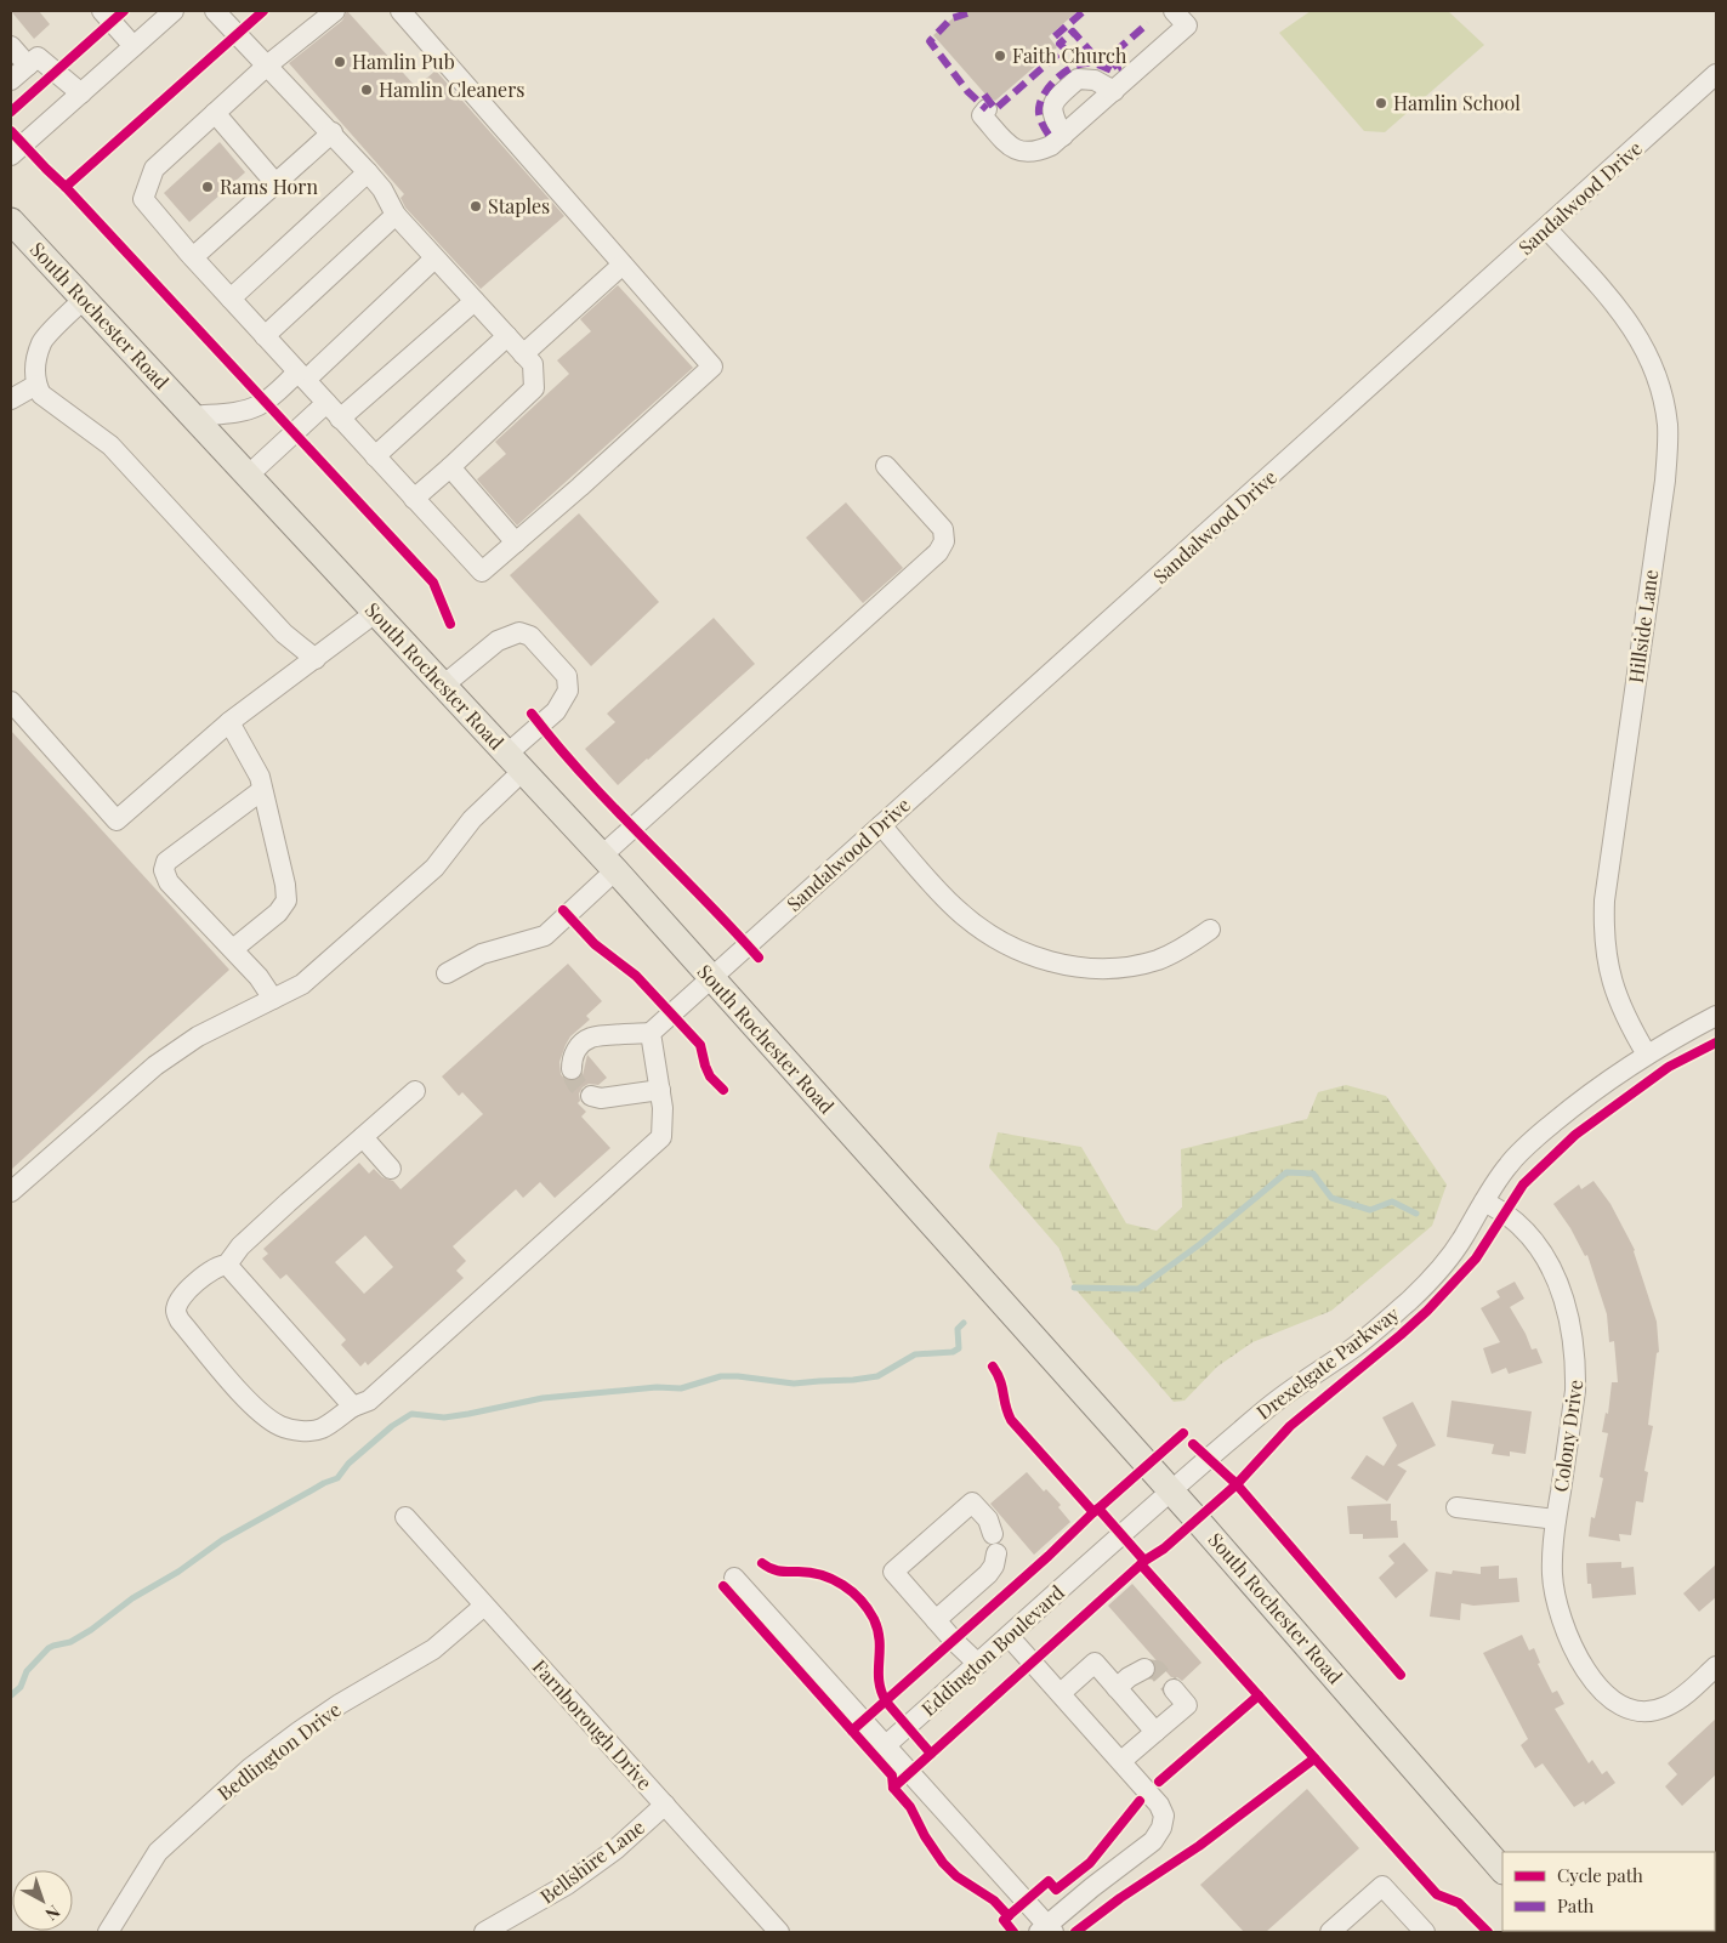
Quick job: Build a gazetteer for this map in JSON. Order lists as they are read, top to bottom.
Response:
{
  "streets": {
    "main road": ["South Rochester Road"],
    "street": [
      "Sandalwood Drive",
      "Hillside Lane",
      "Drexelgate Parkway",
      "Colony Drive",
      "Eddington Boulevard",
      "Farnborough Drive",
      "Bedlington Drive",
      "Bellshire Lane"
    ]
  },
  "crossings": [
    ["Sandalwood Drive", "South Rochester Road"],
    ["Sandalwood Drive", "Hillside Lane"],
    ["South Rochester Road", "Drexelgate Parkway"],
    ["South Rochester Road", "Eddington Boulevard"],
    ["Hillside Lane", "Drexelgate Parkway"],
    ["Drexelgate Parkway", "Colony Drive"],
    ["Drexelgate Parkway", "Eddington Boulevard"],
    ["Farnborough Drive", "Bedlington Drive"],
    ["Farnborough Drive", "Bellshire Lane"]
  ],
  "places": [
    "Faith Church",
    "Hamlin Pub",
    "Hamlin Cleaners",
    "Hamlin School",
    "Rams Horn",
    "Staples"
  ],
  "legend": ["Cycle path", "Path"],
  "north": "bottom right"
}
